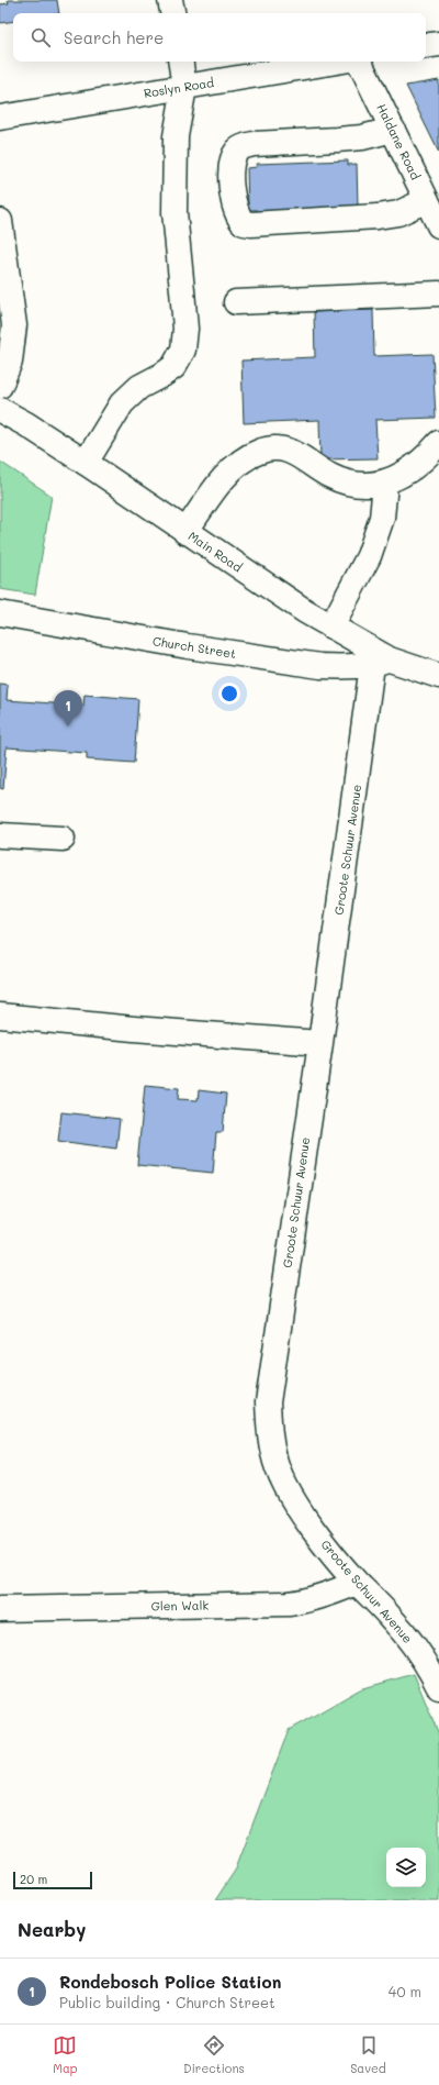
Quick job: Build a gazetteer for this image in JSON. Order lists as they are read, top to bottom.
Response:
{
  "streets": {
    "street": [
      "Roslyn Road",
      "Haldane Road",
      "Main Road",
      "Church Street",
      "Groote Schuur Avenue",
      "Glen Walk"
    ]
  },
  "crossings": [
    ["Main Road", "Church Street"],
    ["Main Road", "Groote Schuur Avenue"],
    ["Church Street", "Groote Schuur Avenue"],
    ["Groote Schuur Avenue", "Glen Walk"]
  ],
  "scale_bar": "20 m",
  "page": {
    "search": "Search here",
    "pins": "1",
    "scale": "20 m",
    "heading": "Nearby",
    "list": [
      {
        "mark": "1",
        "name": "Rondebosch Police Station",
        "note": "Public building · Church Street",
        "value": "40 m"
      }
    ],
    "nav": ["Map", "Directions", "Saved"]
  }
}
